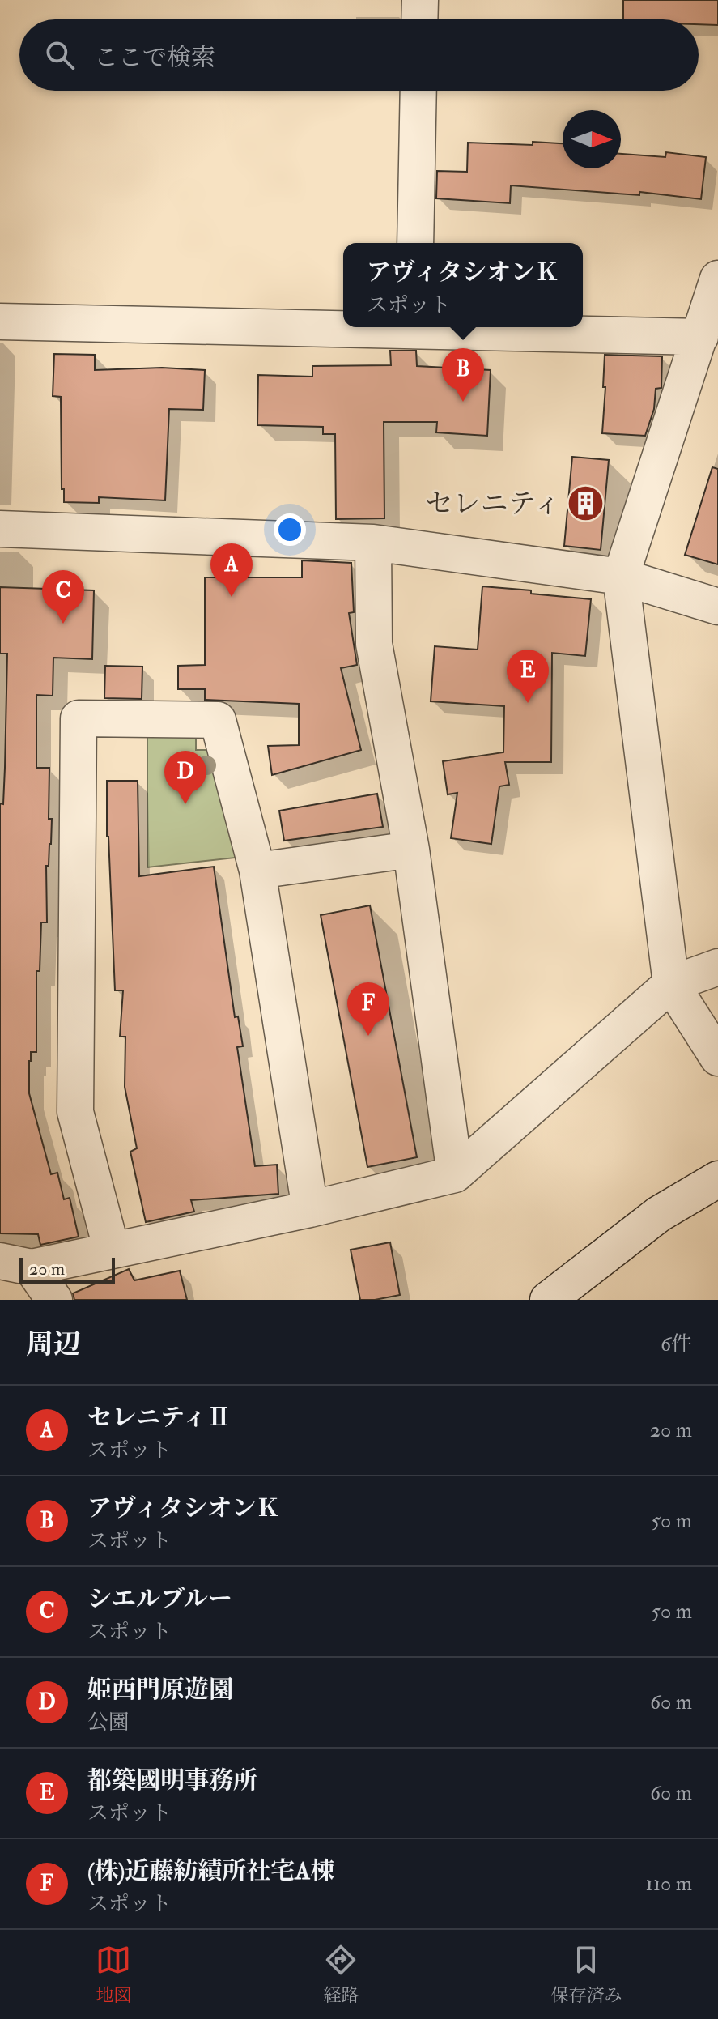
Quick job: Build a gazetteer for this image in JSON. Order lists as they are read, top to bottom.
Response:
{
  "places": {
    "building": ["セレニティ"]
  },
  "scale_bar": "20 m",
  "north": "right",
  "page": {
    "search": "ここで検索",
    "popup": ["アヴィタシオンＫ", "スポット"],
    "pins": [
      "B",
      "A",
      "C",
      "E",
      "D",
      "F"
    ],
    "scale": "20 m",
    "heading": ["周辺", "6件"],
    "list": [
      {
        "mark": "A",
        "name": "セレニティⅡ",
        "note": "スポット",
        "value": "20 m"
      },
      {
        "mark": "B",
        "name": "アヴィタシオンＫ",
        "note": "スポット",
        "value": "50 m"
      },
      {
        "mark": "C",
        "name": "シエルブルー",
        "note": "スポット",
        "value": "50 m"
      },
      {
        "mark": "D",
        "name": "姫西門原遊園",
        "note": "公園",
        "value": "60 m"
      },
      {
        "mark": "E",
        "name": "都築國明事務所",
        "note": "スポット",
        "value": "60 m"
      },
      {
        "mark": "F",
        "name": "(株)近藤紡績所社宅A棟",
        "note": "スポット",
        "value": "110 m"
      }
    ],
    "nav": ["地図", "経路", "保存済み"]
  }
}
